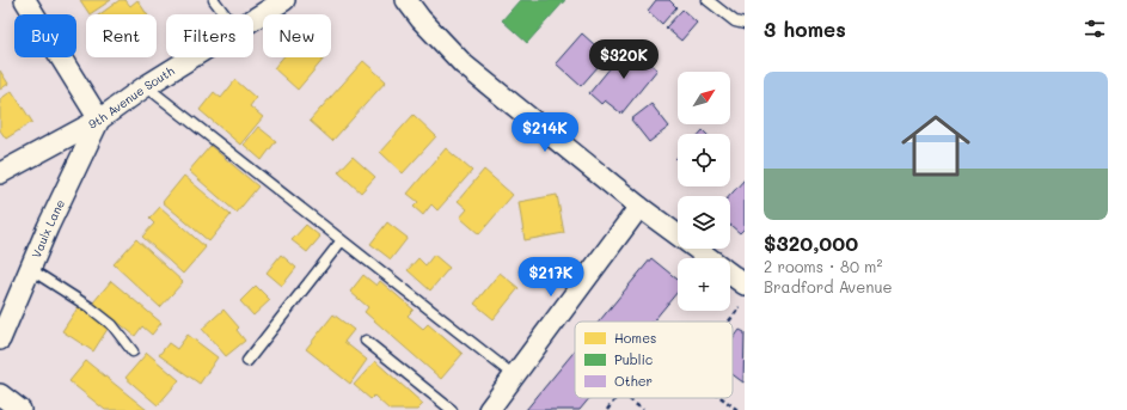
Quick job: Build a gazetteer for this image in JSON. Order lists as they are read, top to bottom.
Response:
{
  "streets": {
    "street": ["9th Avenue South", "Vaulx Lane"]
  },
  "crossings": [
    ["9th Avenue South", "Vaulx Lane"]
  ],
  "legend": ["Homes", "Public", "Other"],
  "north": "top right",
  "page": {
    "heading": "3 homes",
    "chip": [
      "Buy",
      "Rent",
      "Filters",
      "New"
    ],
    "price": ["$320K", "$214K", "$217K"],
    "list": [
      {
        "name": "$320,000",
        "note": "2 rooms · 80 m² · Bradford Avenue"
      }
    ],
    "map_buttons": "+"
  }
}
